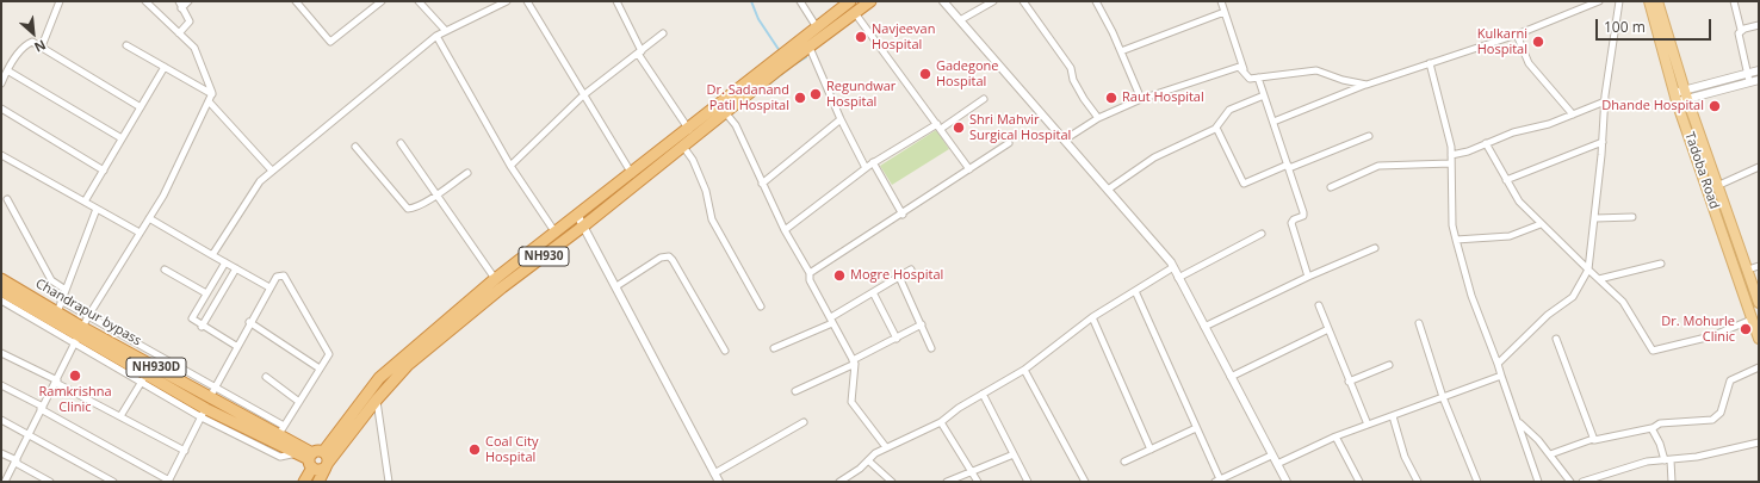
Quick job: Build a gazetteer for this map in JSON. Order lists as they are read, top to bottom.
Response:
{
  "streets": {
    "highway": ["NH930", "Chandrapur bypass", "NH930D"],
    "main road": ["Tadoba Road"]
  },
  "crossings": [
    ["NH930", "Chandrapur bypass"]
  ],
  "places": [
    "Navjeevan Hospital",
    "Kulkarni Hospital",
    "Gadegone Hospital",
    "Regundwar Hospital",
    "Dr. Sadanand Patil Hospital",
    "Raut Hospital",
    "Dhande Hospital",
    "Shri Mahvir Surgical Hospital",
    "Mogre Hospital",
    "Dr. Mohurle Clinic",
    "Ramkrishna Clinic",
    "Coal City Hospital"
  ],
  "scale_bar": "100 m",
  "north": "bottom right"
}
